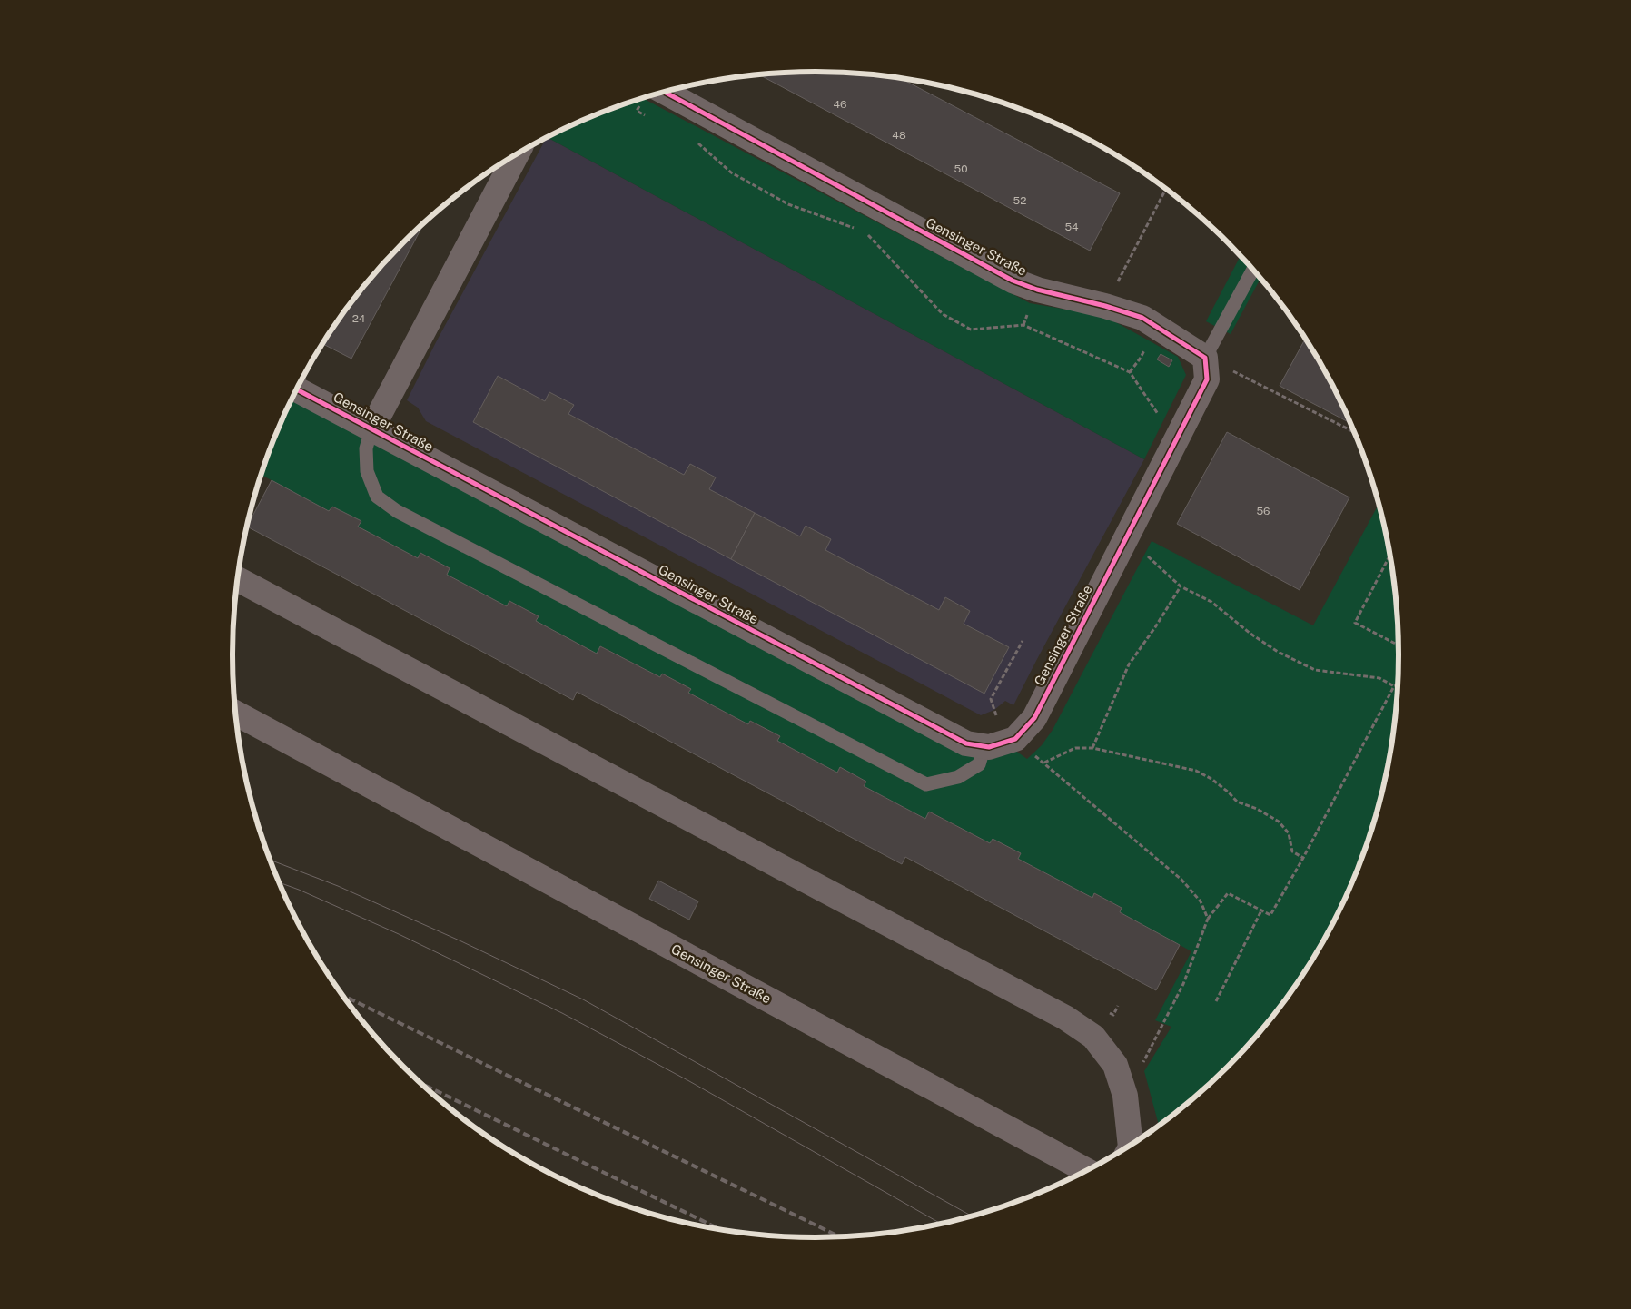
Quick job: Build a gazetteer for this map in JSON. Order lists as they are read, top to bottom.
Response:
{
  "streets": {
    "street": ["Gensinger Straße"]
  },
  "house_numbers": [
    "46",
    "48",
    "50",
    "52",
    "54",
    "24",
    "56"
  ]
}
